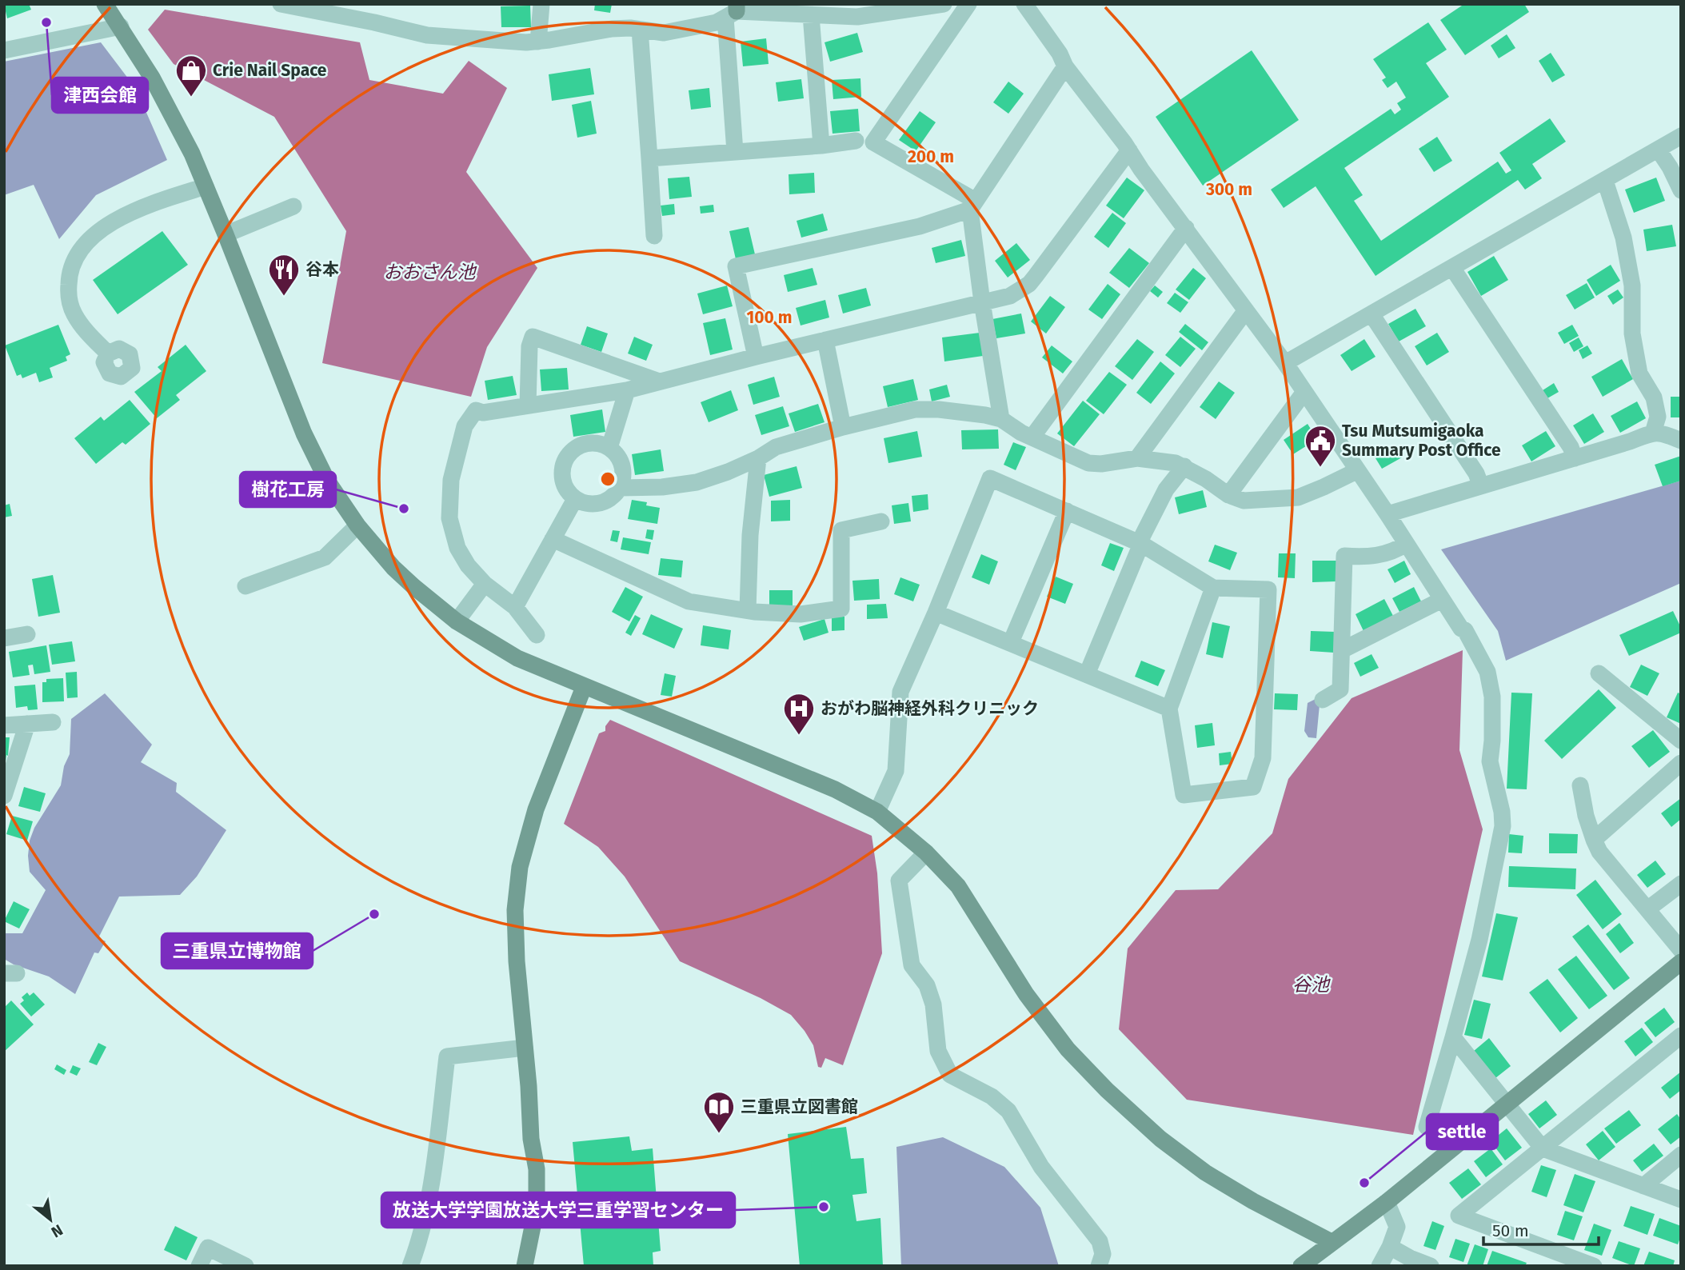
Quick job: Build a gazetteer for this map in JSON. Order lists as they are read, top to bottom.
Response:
{
  "water": ["おおさん池", "谷池"],
  "places": {
    "other": [
      "津西会館",
      "樹花工房",
      "三重県立博物館",
      "settle",
      "放送大学学園放送大学三重学習センター"
    ],
    "shop": ["Crie Nail Space"],
    "restaurant": ["谷本"],
    "public building": ["Tsu Mutsumigaoka Summary Post Office"],
    "hospital": ["おがわ脳神経外科クリニック"],
    "library": ["三重県立図書館"]
  },
  "scale_bar": "50 m",
  "north": "bottom right",
  "rings": ["200 m", "300 m", "100 m"]
}
